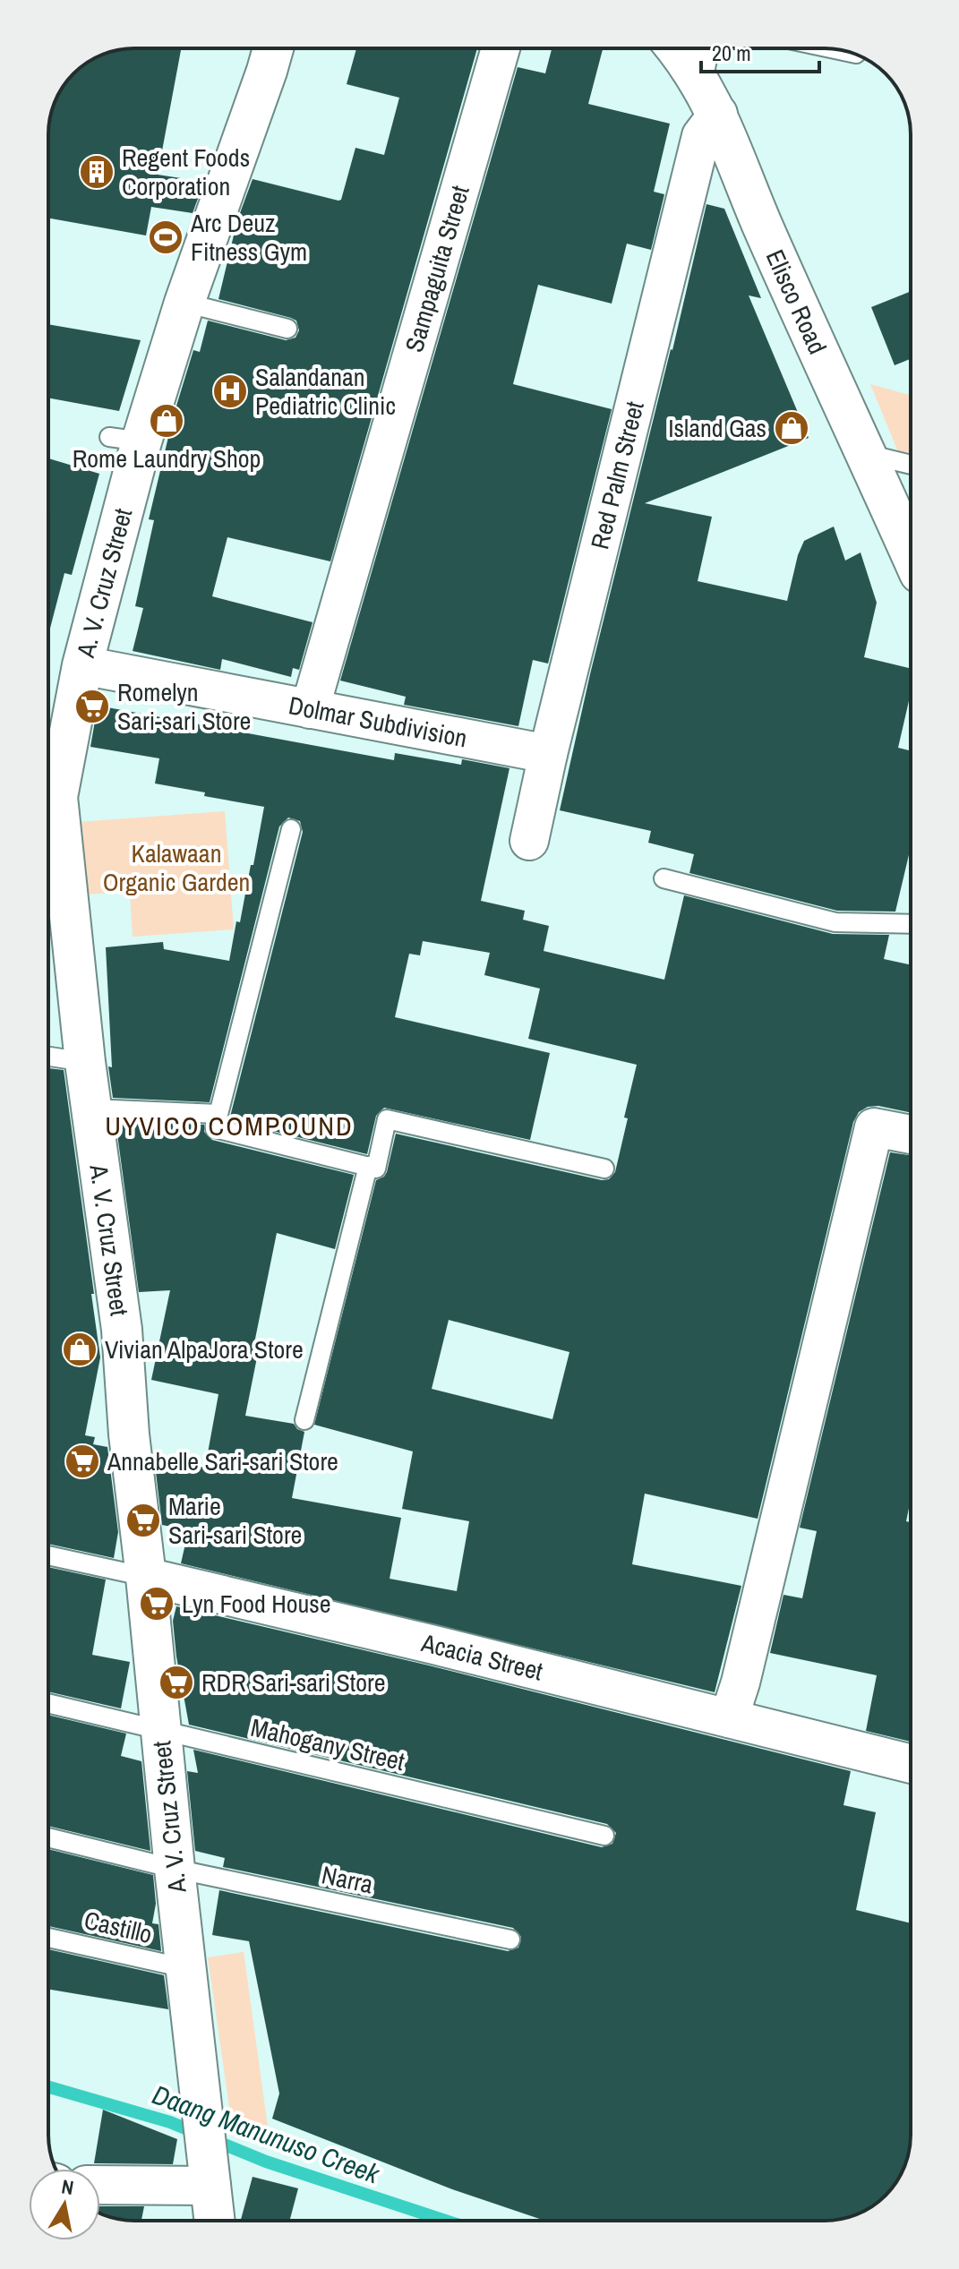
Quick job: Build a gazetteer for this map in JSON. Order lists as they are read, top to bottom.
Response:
{
  "streets": {
    "street": [
      "Sampaguita Street",
      "Elisco Road",
      "Red Palm Street",
      "A. V. Cruz Street",
      "Dolmar Subdivision",
      "Acacia Street"
    ],
    "lane": ["Mahogany Street", "Narra", "Castillo"]
  },
  "crossings": [
    ["Sampaguita Street", "Dolmar Subdivision"],
    ["Elisco Road", "Red Palm Street"],
    ["Red Palm Street", "Dolmar Subdivision"],
    ["A. V. Cruz Street", "Dolmar Subdivision"],
    ["A. V. Cruz Street", "Acacia Street"],
    ["A. V. Cruz Street", "Mahogany Street"],
    ["A. V. Cruz Street", "Narra"],
    ["A. V. Cruz Street", "Castillo"]
  ],
  "districts": ["UYVICO COMPOUND"],
  "water": ["Daang Manunuso Creek"],
  "parks": ["Kalawaan Organic Garden"],
  "places": {
    "building": ["Regent Foods Corporation"],
    "sports": ["Arc Deuz Fitness Gym"],
    "hospital": ["Salandanan Pediatric Clinic"],
    "shop": ["Rome Laundry Shop", "Island Gas", "Vivian AlpaJora Store"],
    "supermarket": [
      "Romelyn Sari-sari Store",
      "Annabelle Sari-sari Store",
      "Marie Sari-sari Store",
      "Lyn Food House",
      "RDR Sari-sari Store"
    ]
  },
  "scale_bar": "20 m",
  "north": "top"
}
